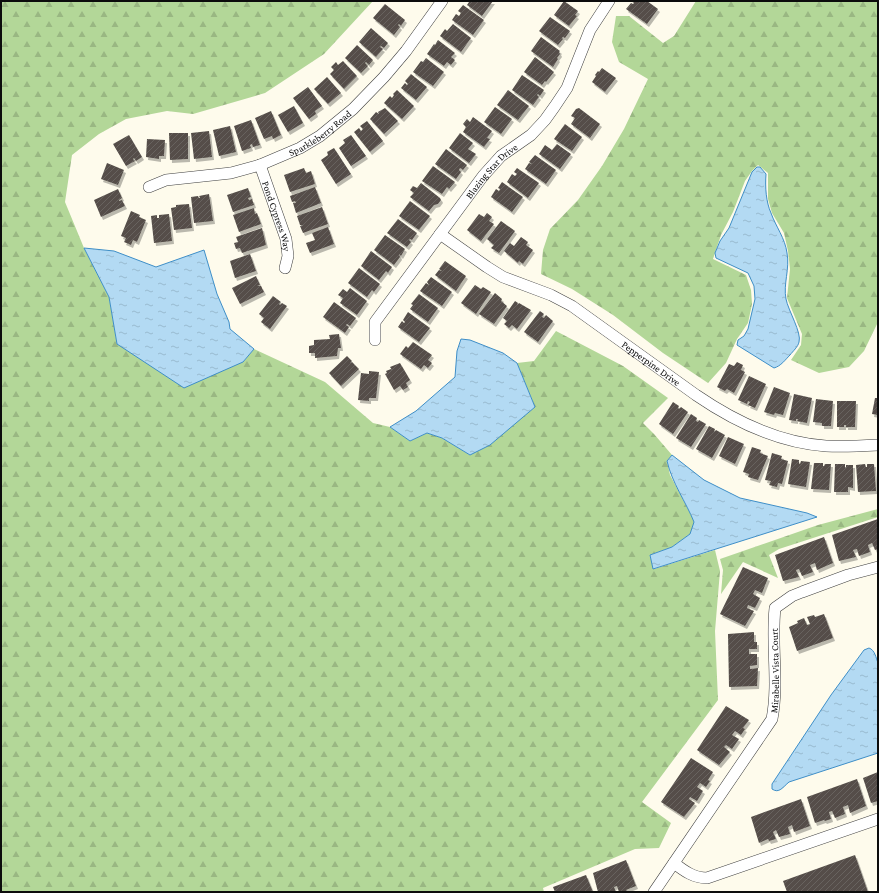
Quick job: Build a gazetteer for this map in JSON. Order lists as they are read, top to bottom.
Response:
{
  "streets": {
    "street": [
      "Sparkleberry Road",
      "Blazing Star Drive",
      "Pond Cypress Way",
      "Pepperpine Drive",
      "Mirabelle Vista Court"
    ]
  },
  "crossings": [
    ["Sparkleberry Road", "Pond Cypress Way"],
    ["Blazing Star Drive", "Pepperpine Drive"]
  ]
}
